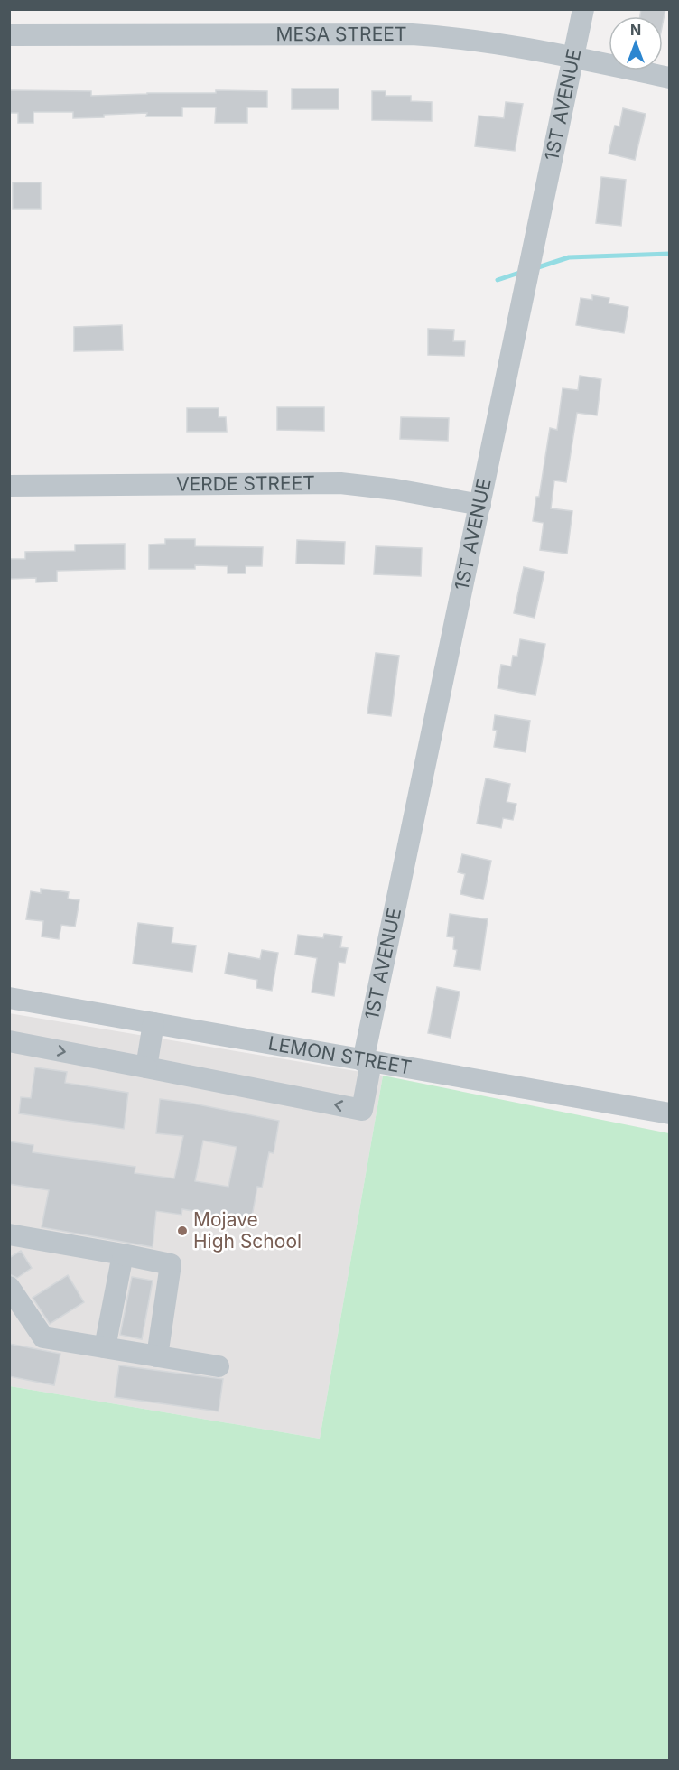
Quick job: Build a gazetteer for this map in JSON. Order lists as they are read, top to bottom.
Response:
{
  "streets": {
    "street": [
      "MESA STREET",
      "1ST AVENUE",
      "VERDE STREET",
      "LEMON STREET"
    ]
  },
  "crossings": [
    ["MESA STREET", "1ST AVENUE"],
    ["1ST AVENUE", "VERDE STREET"],
    ["1ST AVENUE", "LEMON STREET"]
  ],
  "places": ["Mojave High School"],
  "north": "top"
}
